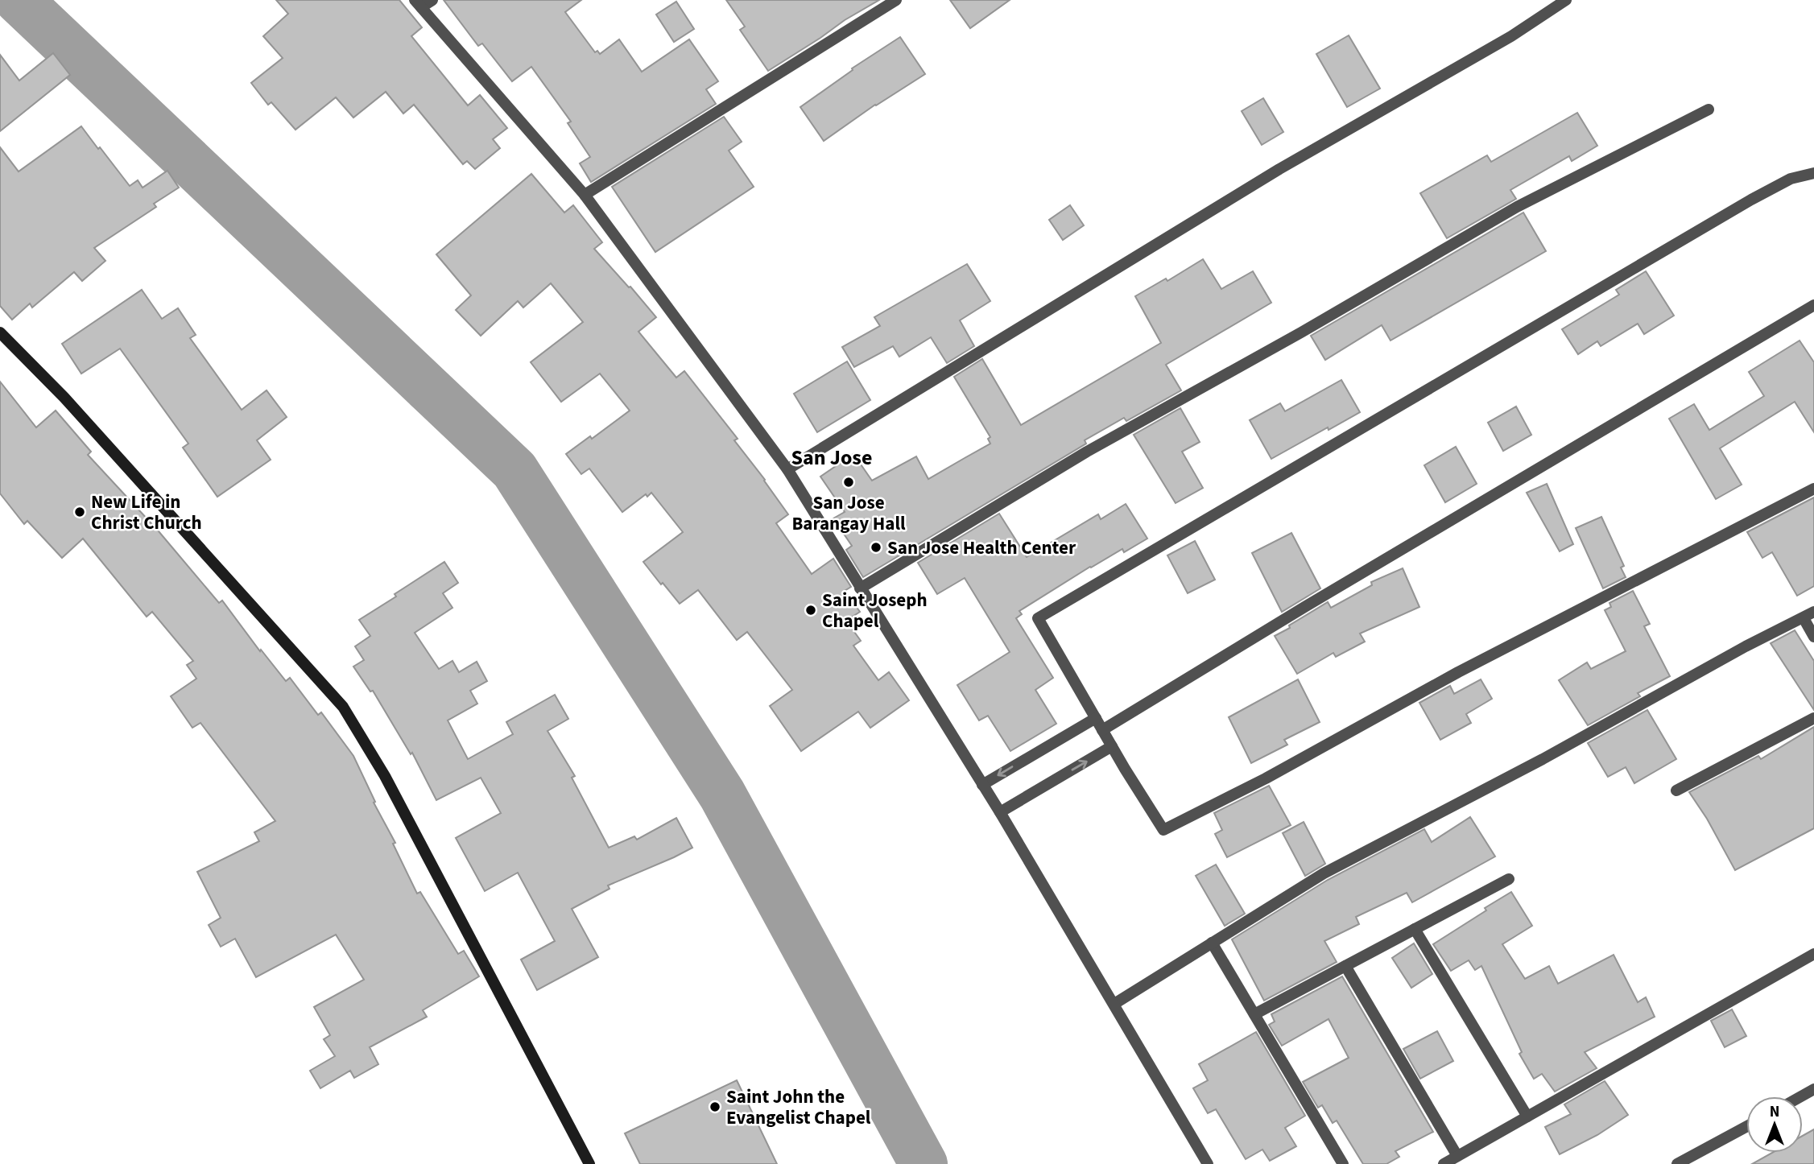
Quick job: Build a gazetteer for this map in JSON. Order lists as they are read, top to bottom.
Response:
{
  "districts": ["San Jose"],
  "places": [
    "San Jose Barangay Hall",
    "New Life in Christ Church",
    "San Jose Health Center",
    "Saint Joseph Chapel",
    "Saint John the Evangelist Chapel"
  ],
  "north": "top"
}
